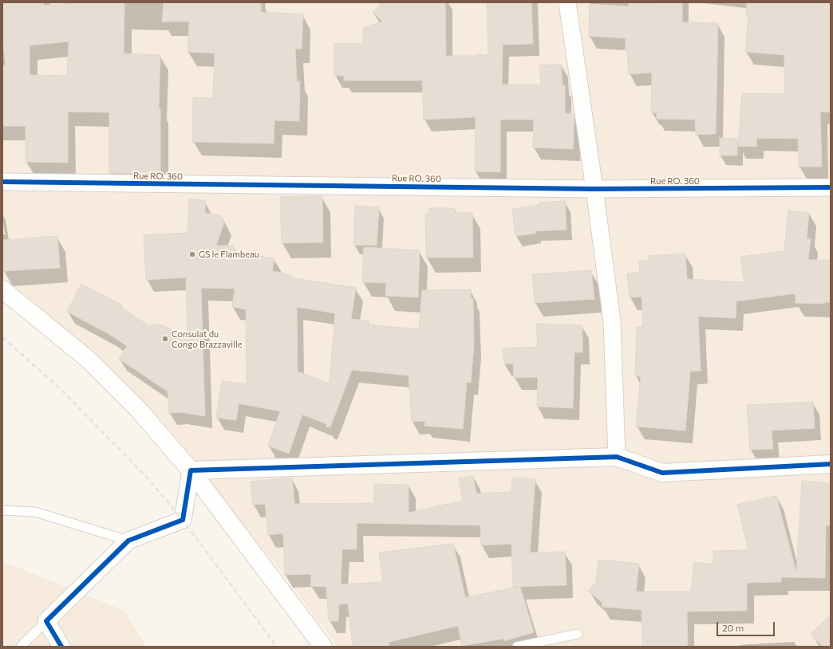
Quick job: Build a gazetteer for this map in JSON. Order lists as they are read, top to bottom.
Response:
{
  "streets": {
    "street": ["Rue RO. 360"]
  },
  "places": ["GS le Flambeau", "Consulat du Congo Brazzaville"],
  "scale_bar": "20 m"
}
